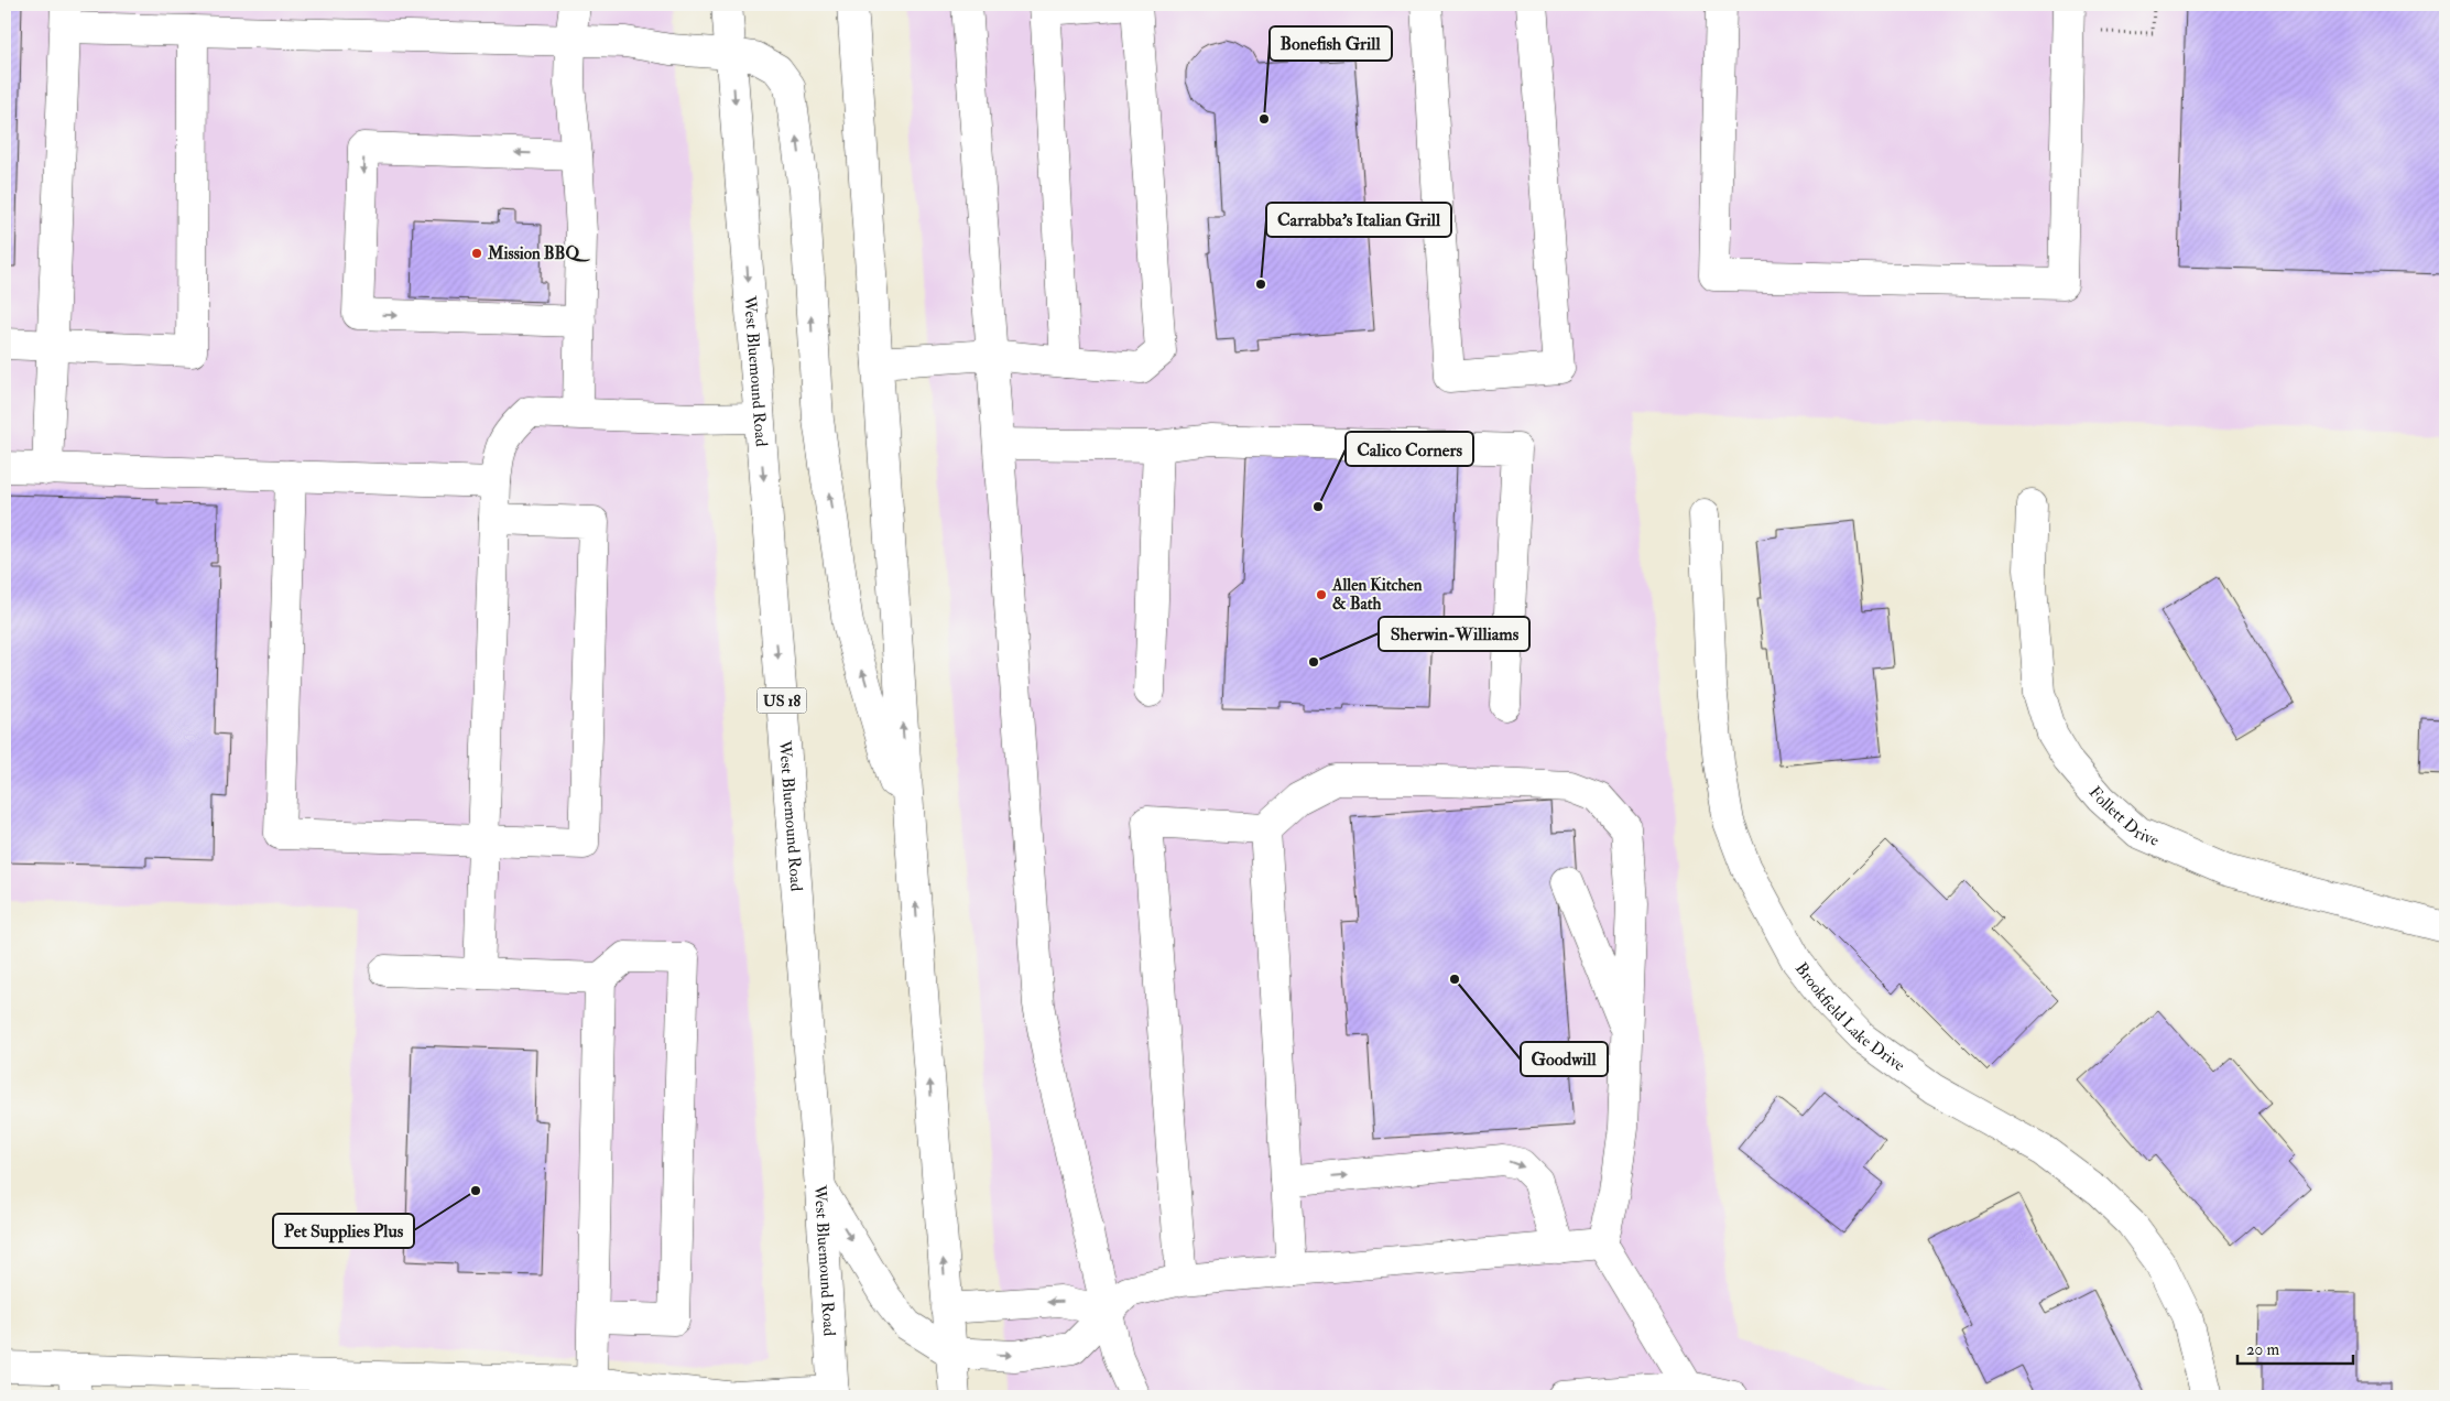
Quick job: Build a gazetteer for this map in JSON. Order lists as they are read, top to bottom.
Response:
{
  "streets": {
    "main road": [
      "West Bluemound Road",
      "US 18",
      "Follett Drive",
      "Brookfield Lake Drive"
    ]
  },
  "places": [
    "Bonefish Grill",
    "Mission BBQ",
    "Carrabba's Italian Grill",
    "Calico Corners",
    "Allen Kitchen & Bath",
    "Sherwin-Williams",
    "Goodwill",
    "Pet Supplies Plus"
  ],
  "scale_bar": "20 m"
}
